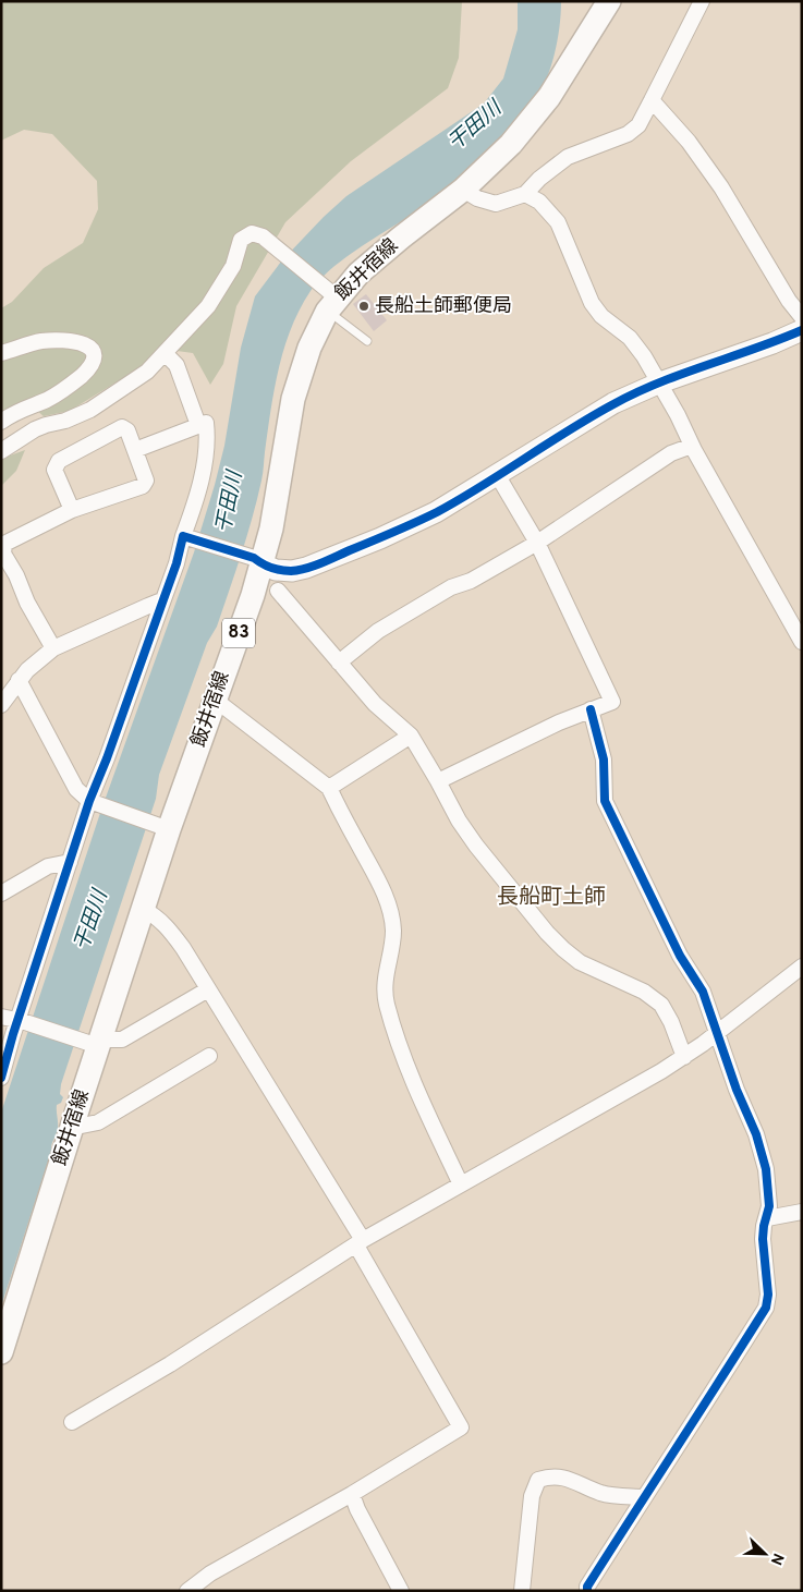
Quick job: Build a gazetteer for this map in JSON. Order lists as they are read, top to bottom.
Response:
{
  "streets": {
    "main road": ["飯井宿線", "83"]
  },
  "districts": ["長船町土師"],
  "water": ["干田川"],
  "places": ["長船土師郵便局"],
  "north": "bottom right"
}
